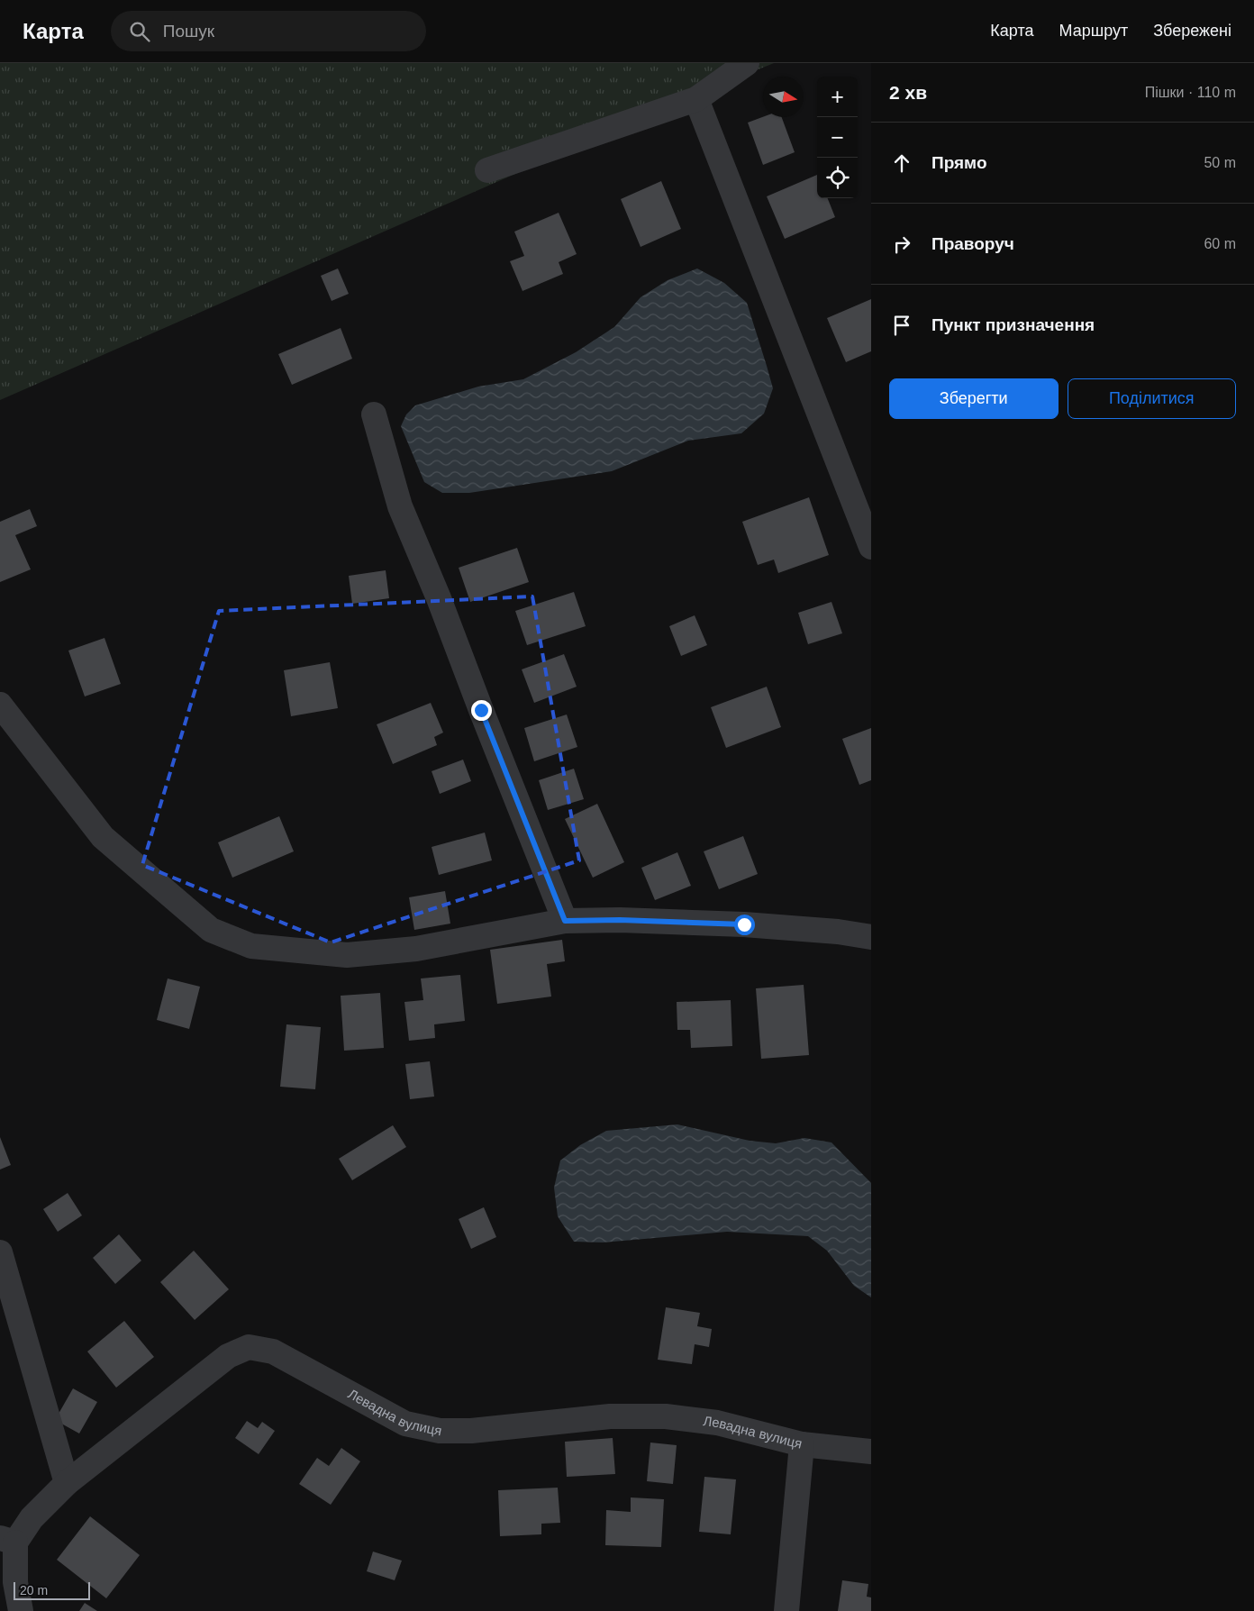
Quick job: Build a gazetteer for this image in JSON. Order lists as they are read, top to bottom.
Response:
{
  "streets": {
    "street": ["Левадна вулиця"]
  },
  "scale_bar": "20 m",
  "north": "right",
  "page": {
    "header": "Карта",
    "search": "Пошук",
    "nav": ["Карта", "Маршрут", "Збережені"],
    "heading": ["2 хв", "Пішки · 110 m"],
    "map_buttons": ["+", "−"],
    "list": [
      ["Прямо", "50 m"],
      ["Праворуч", "60 m"],
      "Пункт призначення"
    ],
    "buttons": ["Зберегти", "Поділитися"],
    "scale": "20 m"
  }
}
